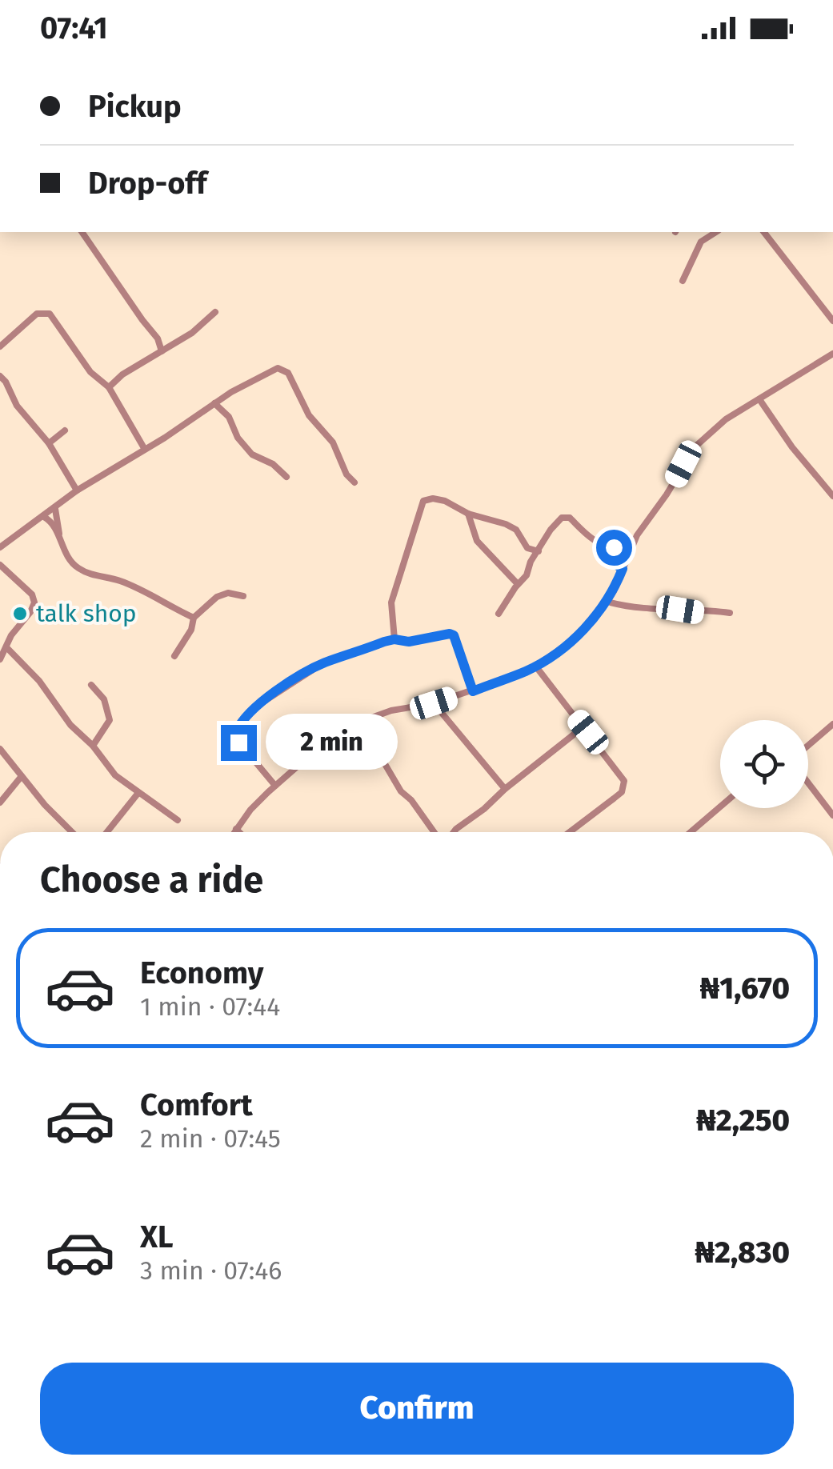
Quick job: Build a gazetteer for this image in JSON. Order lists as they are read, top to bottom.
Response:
{
  "places": ["talk shop"],
  "page": {
    "status": "07:41",
    "banner": ["Pickup", "Drop-off"],
    "bubble": "2 min",
    "heading": "Choose a ride",
    "list": [
      {
        "name": "Economy",
        "note": "1 min · 07:44",
        "value": "₦1,670"
      },
      {
        "name": "Comfort",
        "note": "2 min · 07:45",
        "value": "₦2,250"
      },
      {
        "name": "XL",
        "note": "3 min · 07:46",
        "value": "₦2,830"
      }
    ],
    "buttons": "Confirm"
  }
}
